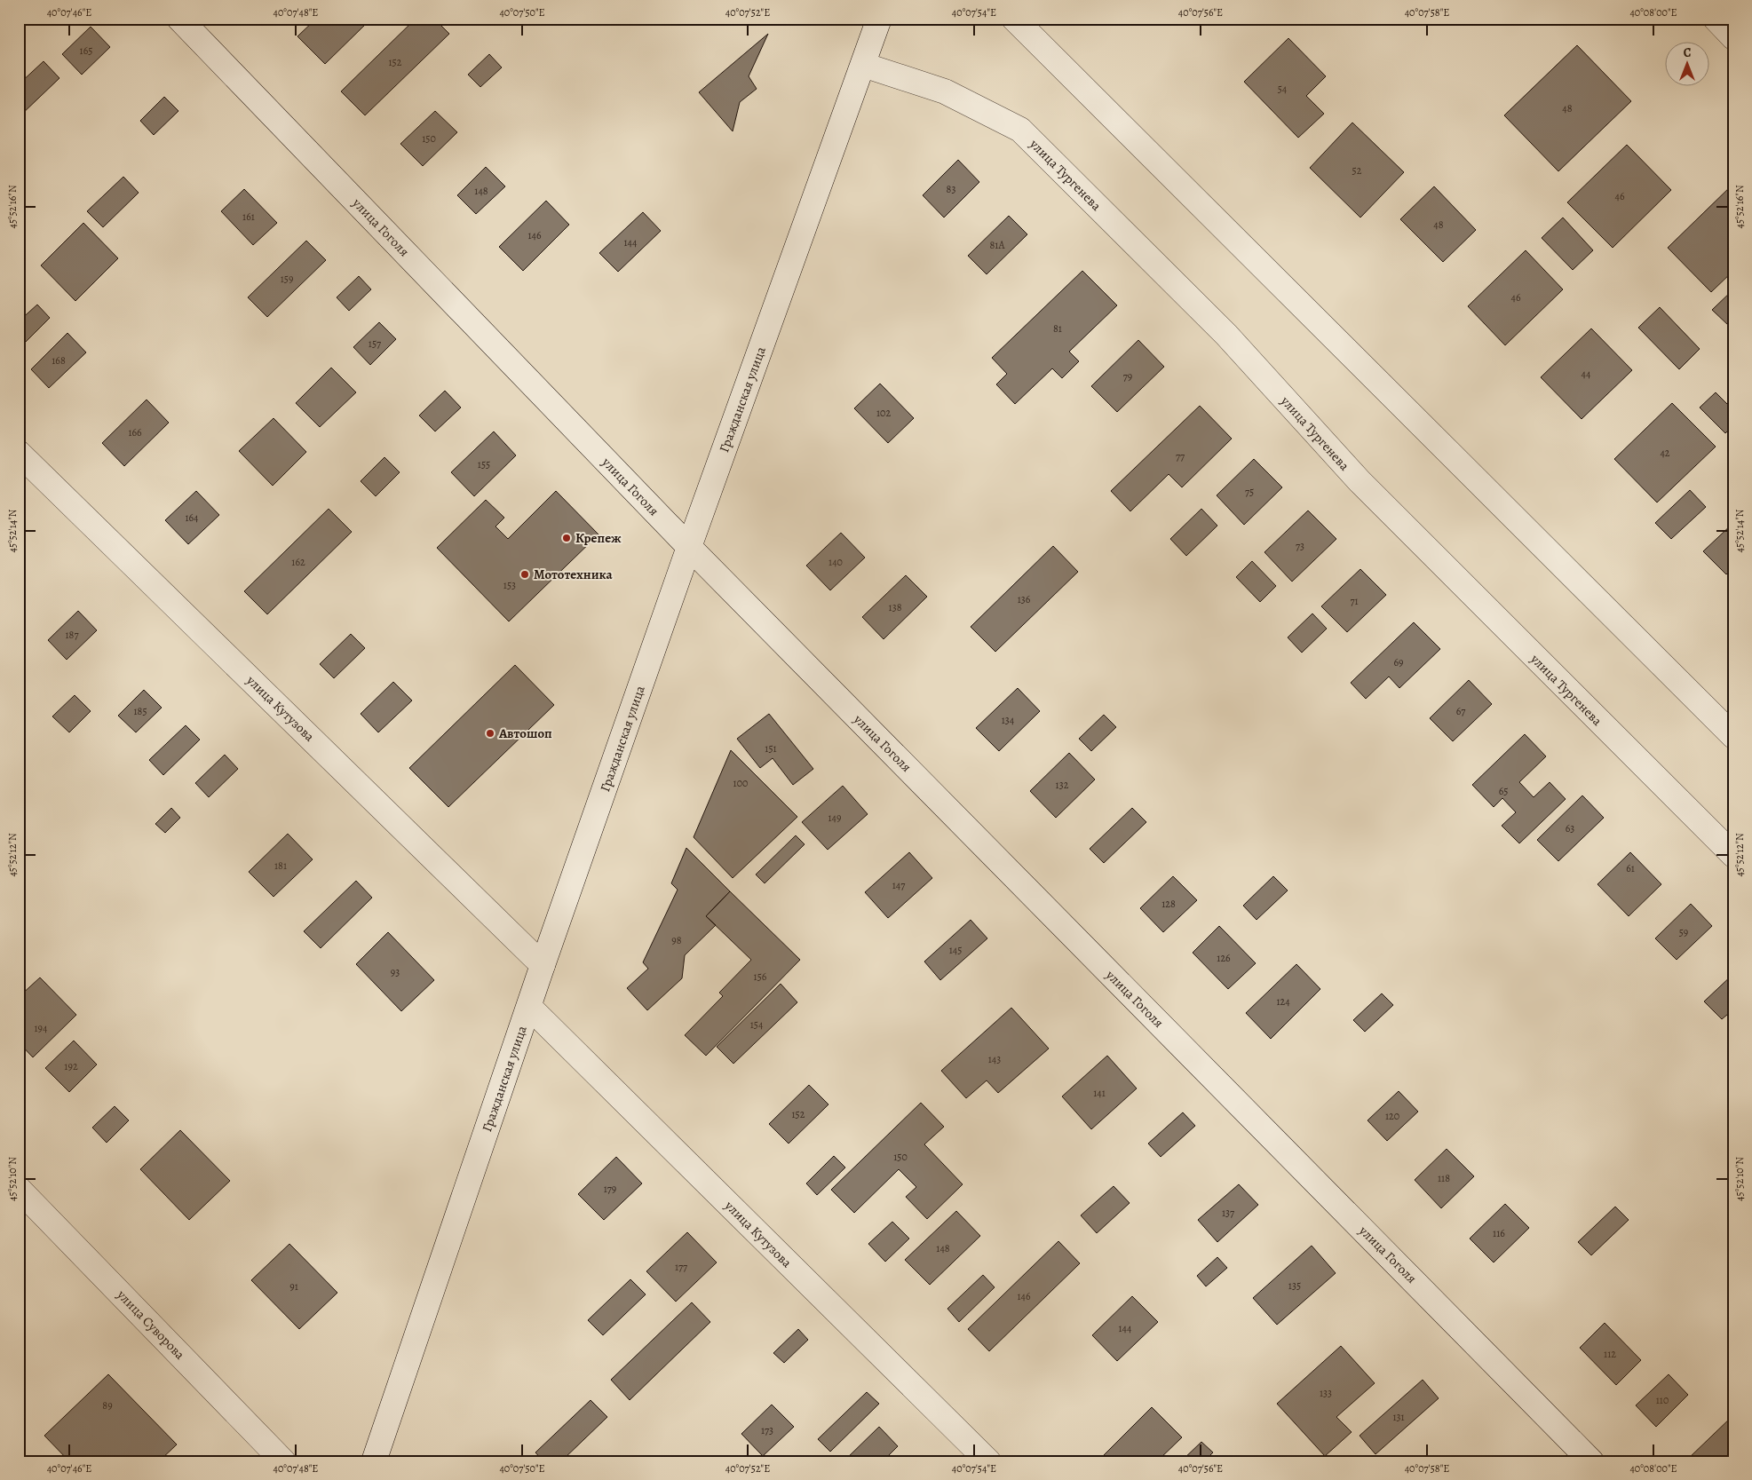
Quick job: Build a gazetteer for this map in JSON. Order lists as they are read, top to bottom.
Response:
{
  "streets": {
    "street": [
      "улица Тургенева",
      "улица Гоголя",
      "Гражданская улица",
      "улица Кутузова",
      "улица Суворова"
    ]
  },
  "crossings": [
    ["улица Тургенева", "Гражданская улица"],
    ["улица Гоголя", "Гражданская улица"],
    ["Гражданская улица", "улица Кутузова"]
  ],
  "places": ["Крепеж", "Мототехника", "Автошоп"],
  "house_numbers": [
    "165",
    "152",
    "54",
    "48",
    "150",
    "52",
    "83",
    "148",
    "46",
    "161",
    "48",
    "146",
    "144",
    "81А",
    "159",
    "46",
    "81",
    "157",
    "168",
    "44",
    "79",
    "102",
    "166",
    "42",
    "77",
    "155",
    "75",
    "164",
    "73",
    "162",
    "140",
    "153",
    "136",
    "71",
    "138",
    "187",
    "69",
    "185",
    "67",
    "134",
    "151",
    "100",
    "132",
    "65",
    "149",
    "63",
    "181",
    "61",
    "147",
    "128",
    "59",
    "98",
    "145",
    "126",
    "93",
    "156",
    "124",
    "154",
    "194",
    "143",
    "192",
    "141",
    "152",
    "120",
    "150",
    "118",
    "179",
    "137",
    "116",
    "148",
    "177",
    "135",
    "91",
    "146",
    "144",
    "112",
    "133",
    "110",
    "89",
    "131",
    "173"
  ],
  "north": "top",
  "coordinates": [
    "40°07'46\"E",
    "40°07'48\"E",
    "40°07'50\"E",
    "40°07'52\"E",
    "40°07'54\"E",
    "40°07'56\"E",
    "40°07'58\"E",
    "40°08'00\"E",
    "45°52'16\"N",
    "45°52'14\"N",
    "45°52'12\"N",
    "45°52'10\"N"
  ]
}
